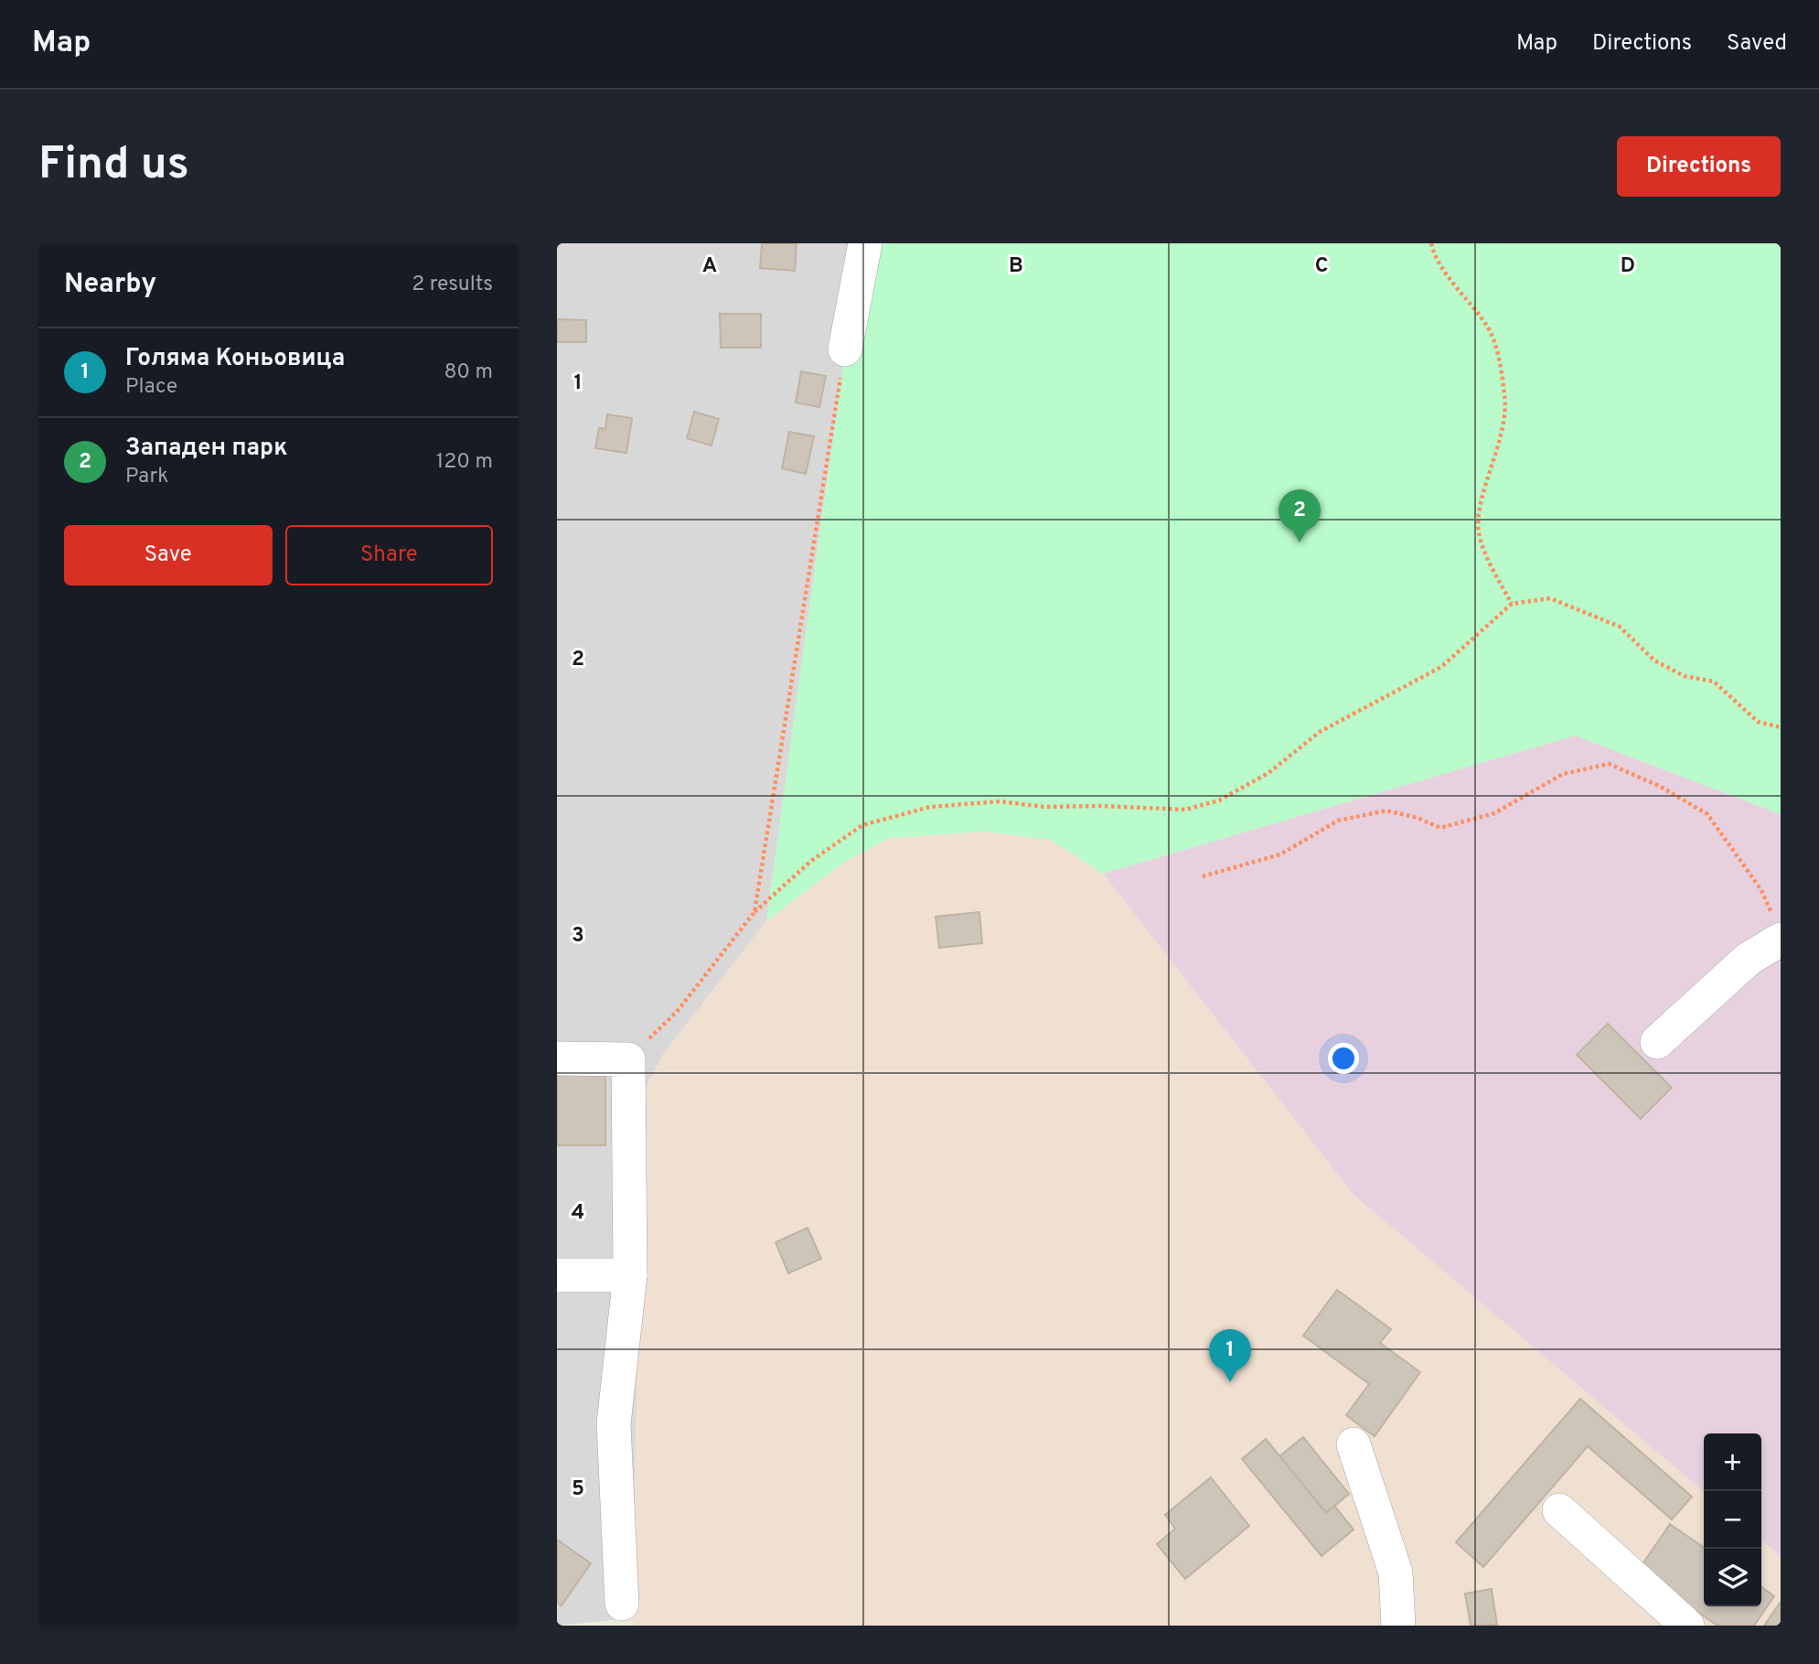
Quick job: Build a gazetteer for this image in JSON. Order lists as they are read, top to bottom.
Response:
{
  "page": {
    "header": "Map",
    "nav": ["Map", "Directions", "Saved"],
    "buttons": [
      "Directions",
      ["Save", "Share"]
    ],
    "title": "Find us",
    "heading": ["Nearby", "2 results"],
    "list": [
      {
        "mark": "1",
        "name": "Голяма Коньовица",
        "note": "Place",
        "value": "80 m"
      },
      {
        "mark": "2",
        "name": "Западен парк",
        "note": "Park",
        "value": "120 m"
      }
    ],
    "pins": ["2", "1"],
    "map_buttons": ["+", "−"]
  },
  "grid": {
    "columns": [
      "A",
      "B",
      "C",
      "D"
    ],
    "rows": [
      "1",
      "2",
      "3",
      "4",
      "5"
    ]
  }
}
